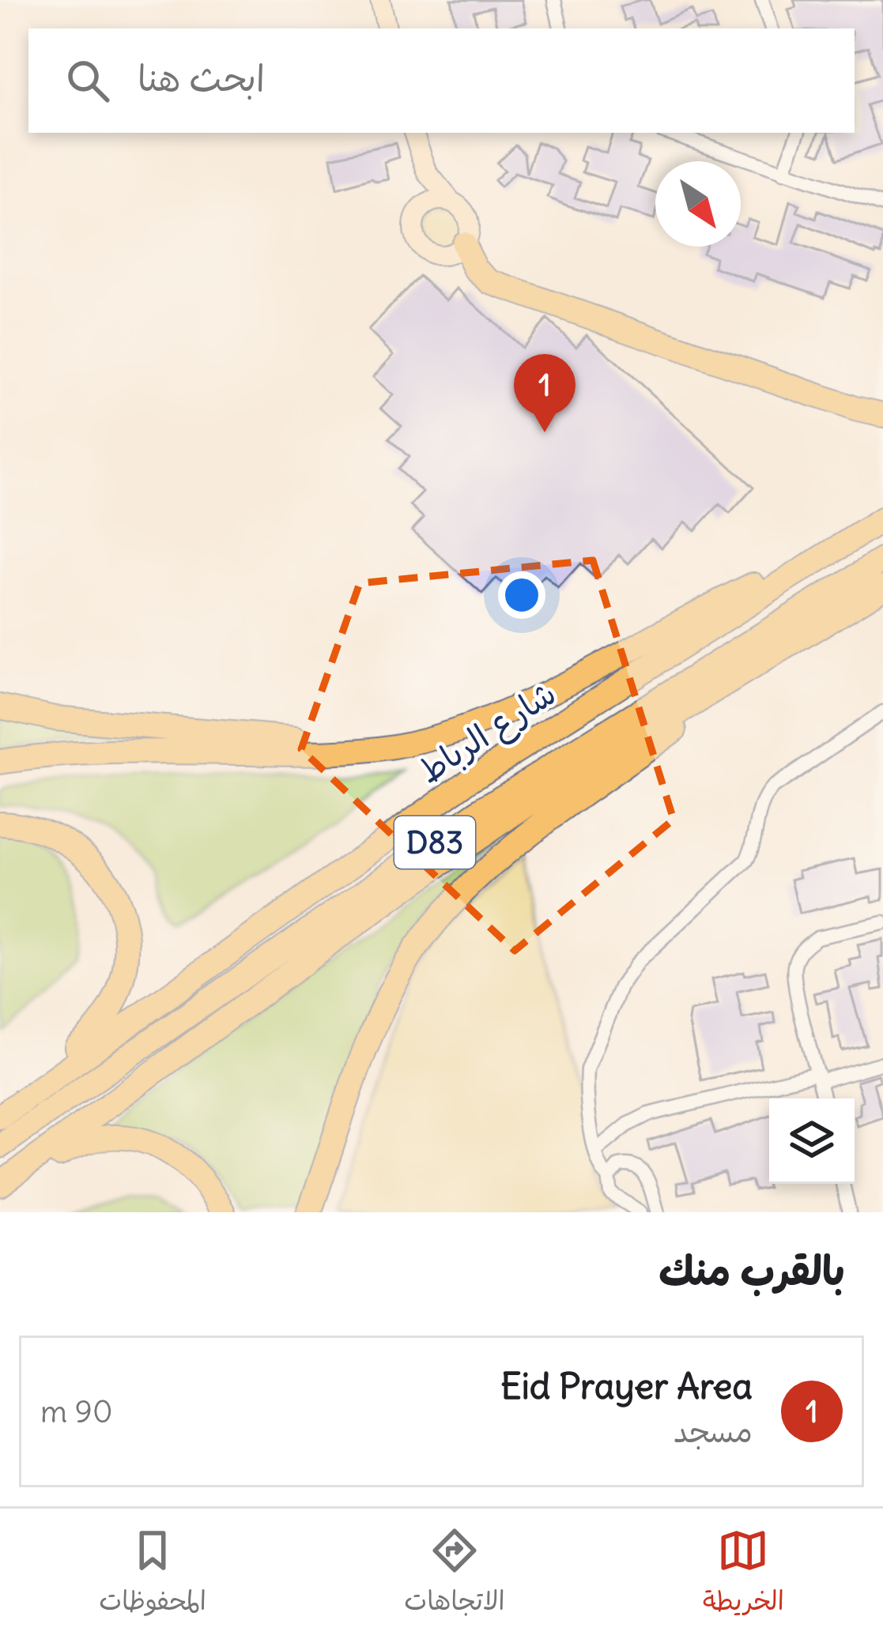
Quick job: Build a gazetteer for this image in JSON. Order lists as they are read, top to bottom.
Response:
{
  "streets": {
    "highway": ["شارع الرباط", "D83"]
  },
  "north": "bottom right",
  "page": {
    "search": "ابحث هنا",
    "pins": "1",
    "heading": "بالقرب منك",
    "list": [
      {
        "mark": "1",
        "name": "Eid Prayer Area",
        "note": "مسجد",
        "value": "90 m"
      }
    ],
    "nav": ["الخريطة", "الاتجاهات", "المحفوظات"]
  }
}
